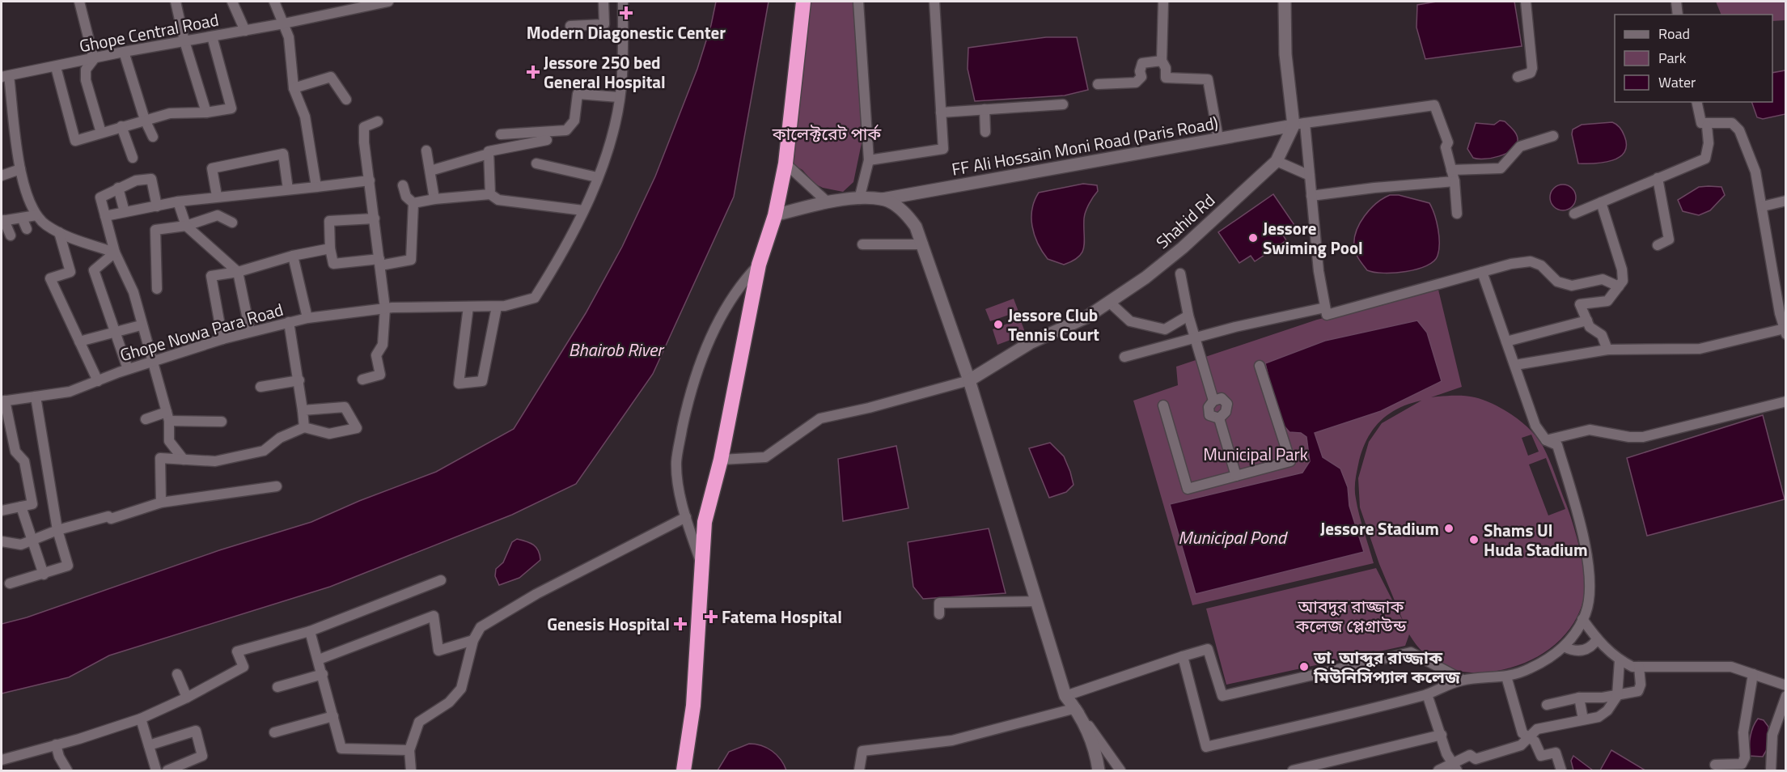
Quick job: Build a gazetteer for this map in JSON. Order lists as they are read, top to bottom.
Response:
{
  "streets": {
    "street": [
      "Ghope Central Road",
      "FF Ali Hossain Moni Road (Paris Road)",
      "Shahid Rd",
      "Ghope Nowa Para Road"
    ]
  },
  "crossings": [
    ["FF Ali Hossain Moni Road (Paris Road)", "Shahid Rd"]
  ],
  "water": ["Bhairob River", "Municipal Pond"],
  "parks": ["কালেক্টরেট পার্ক", "Municipal Park", "আবদুর রাজ্জাক কলেজ প্লেগ্রাউন্ড"],
  "places": {
    "health": [
      "Modern Diagonestic Center",
      "Jessore 250 bed General Hospital",
      "Fatema Hospital",
      "Genesis Hospital"
    ],
    "other": [
      "Jessore Swiming Pool",
      "Jessore Club Tennis Court",
      "Jessore Stadium",
      "Shams Ul Huda Stadium",
      "ডা. আব্দুর রাজ্জাক মিউনিসিপ্যাল কলেজ"
    ]
  },
  "legend": ["Road", "Park", "Water"]
}
